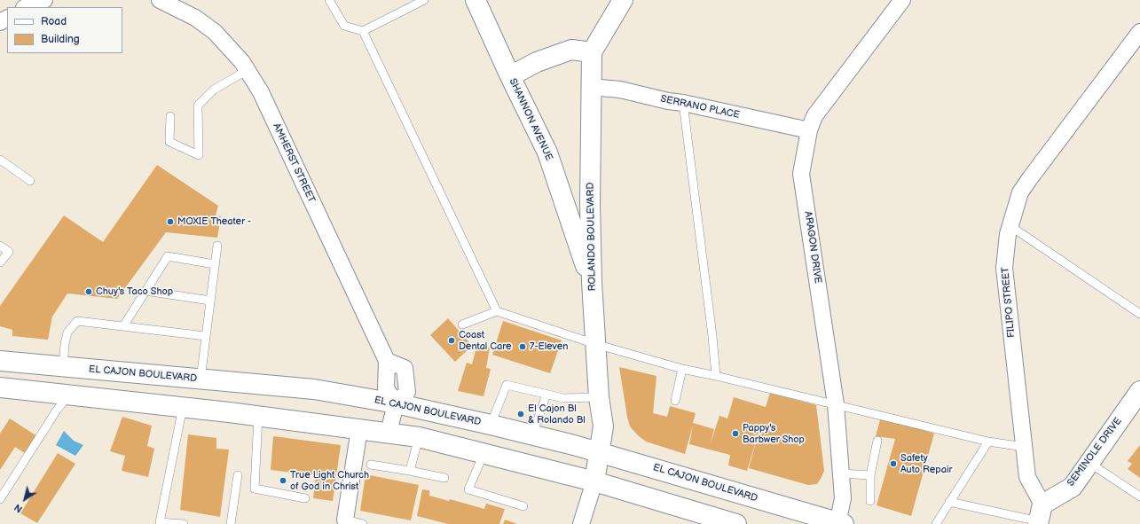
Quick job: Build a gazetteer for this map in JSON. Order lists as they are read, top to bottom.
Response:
{
  "streets": {
    "main road": [
      "SHANNON AVENUE",
      "ROLANDO BOULEVARD",
      "EL CAJON BOULEVARD",
      "SEMINOLE DRIVE"
    ],
    "street": [
      "SERRANO PLACE",
      "AMHERST STREET",
      "ARAGON DRIVE",
      "FILIPO STREET"
    ]
  },
  "crossings": [
    ["SERRANO PLACE", "ROLANDO BOULEVARD"],
    ["SERRANO PLACE", "ARAGON DRIVE"],
    ["SHANNON AVENUE", "ROLANDO BOULEVARD"],
    ["AMHERST STREET", "EL CAJON BOULEVARD"],
    ["ROLANDO BOULEVARD", "EL CAJON BOULEVARD"],
    ["ARAGON DRIVE", "EL CAJON BOULEVARD"],
    ["FILIPO STREET", "SEMINOLE DRIVE"]
  ],
  "places": [
    "MOXIE Theater -",
    "Chuy's Taco Shop",
    "Coast Dental Care",
    "7-Eleven",
    "El Cajon Bl & Rolando Bl",
    "Pappy's Barbwer Shop",
    "Safety Auto Repair",
    "True Light Church of God in Christ"
  ],
  "legend": ["Road", "Building"],
  "north": "bottom left"
}
